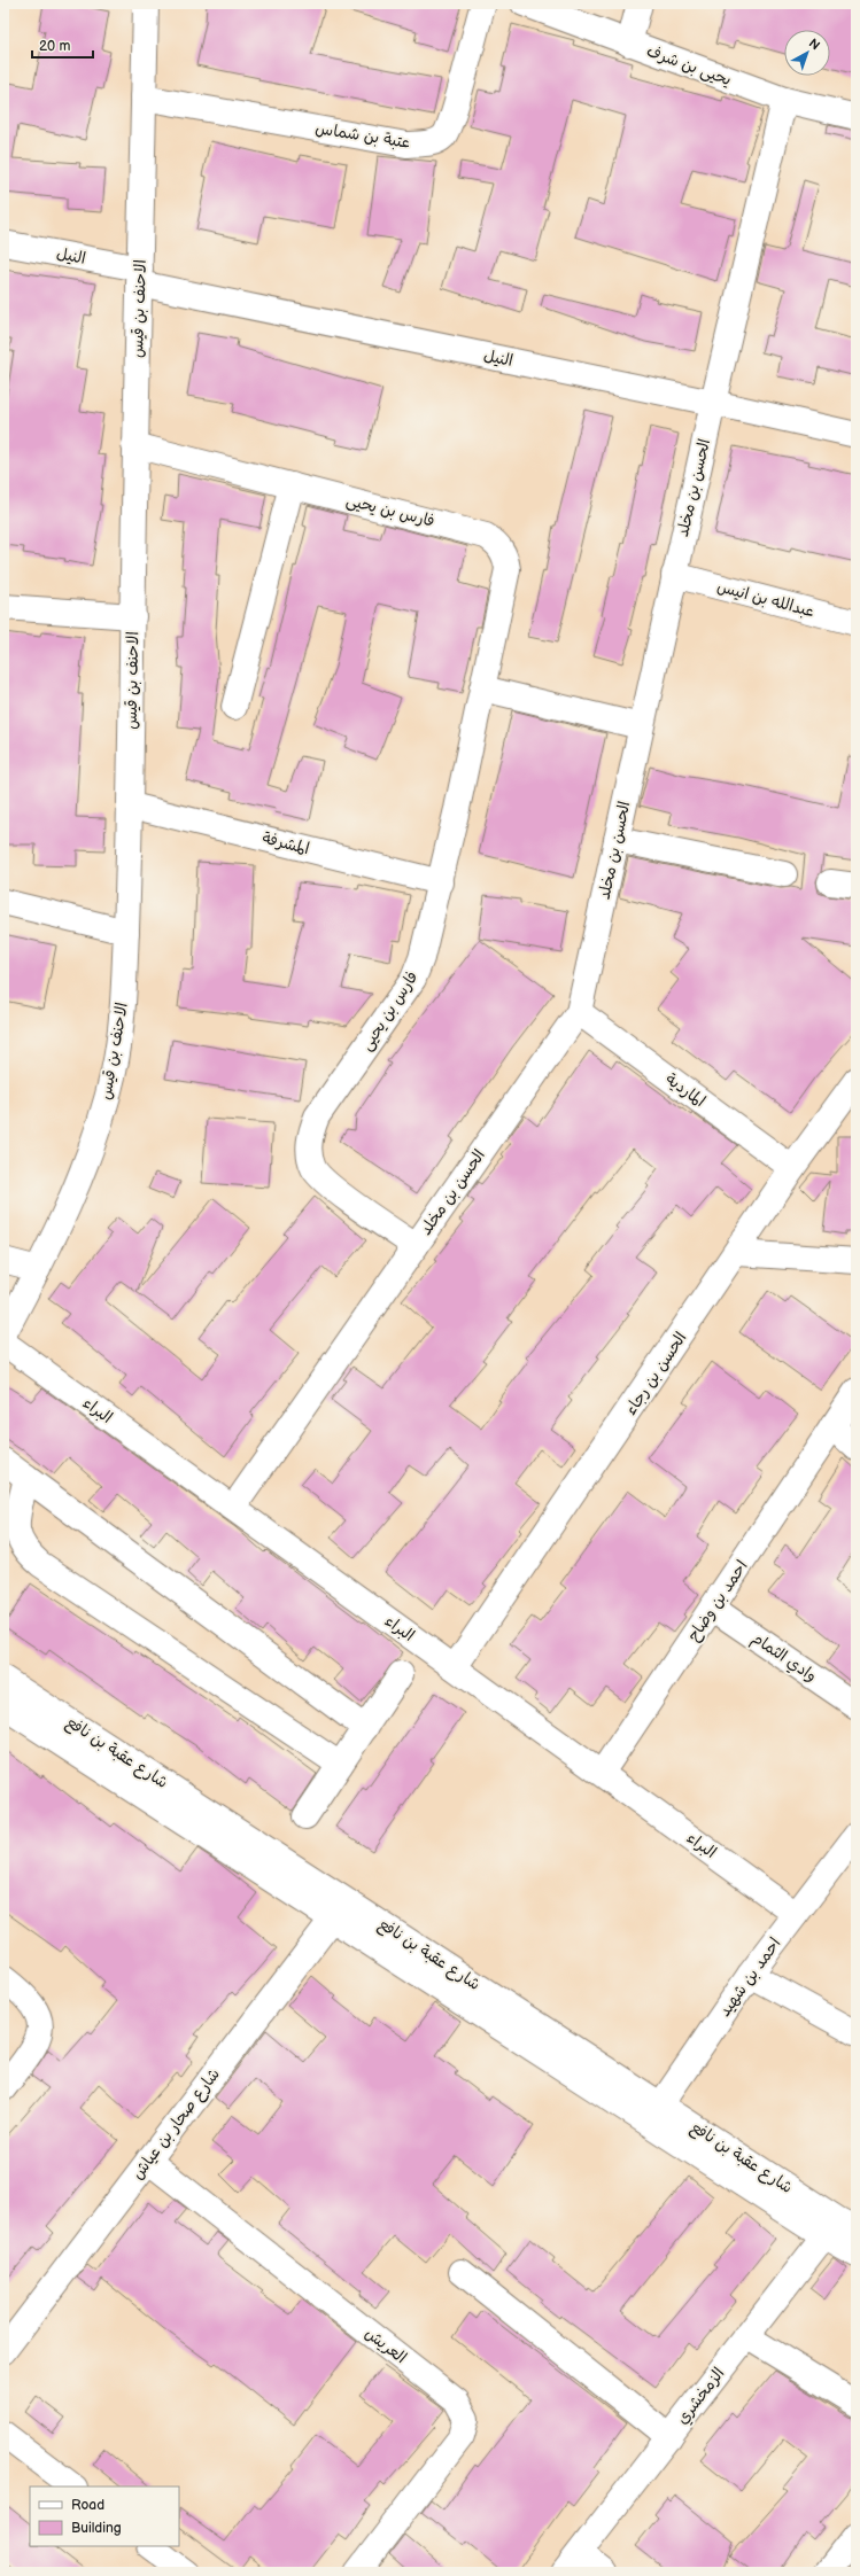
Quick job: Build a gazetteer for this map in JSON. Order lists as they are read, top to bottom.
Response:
{
  "streets": {
    "street": [
      "يحيى بن شرف",
      "عتبة بن شماس",
      "النيل",
      "الاحنف بن قيس",
      "الحسن بن مخلد",
      "فارس بن يحيى",
      "عبدالله بن انيس",
      "المشرفة",
      "الماردية",
      "الحسن بن رجاء",
      "البراء",
      "احمد بن وضاح",
      "وادي الثمام",
      "شارع عقبة بن نافع",
      "احمد بن شهيد",
      "شارع صحار بن عياش",
      "العريش",
      "الزمخشري"
    ]
  },
  "crossings": [
    ["يحيى بن شرف", "الحسن بن مخلد"],
    ["عتبة بن شماس", "الاحنف بن قيس"],
    ["النيل", "الاحنف بن قيس"],
    ["النيل", "الحسن بن مخلد"],
    ["الاحنف بن قيس", "فارس بن يحيى"],
    ["الاحنف بن قيس", "المشرفة"],
    ["الحسن بن مخلد", "فارس بن يحيى"],
    ["الحسن بن مخلد", "عبدالله بن انيس"],
    ["الحسن بن مخلد", "الماردية"],
    ["الحسن بن مخلد", "البراء"],
    ["فارس بن يحيى", "المشرفة"],
    ["الماردية", "الحسن بن رجاء"],
    ["الحسن بن رجاء", "البراء"],
    ["البراء", "احمد بن وضاح"],
    ["البراء", "احمد بن شهيد"],
    ["احمد بن وضاح", "وادي الثمام"],
    ["شارع عقبة بن نافع", "احمد بن شهيد"],
    ["شارع عقبة بن نافع", "شارع صحار بن عياش"],
    ["شارع عقبة بن نافع", "الزمخشري"],
    ["شارع صحار بن عياش", "العريش"]
  ],
  "legend": ["Road", "Building"],
  "scale_bar": "20 m",
  "north": "top right"
}
